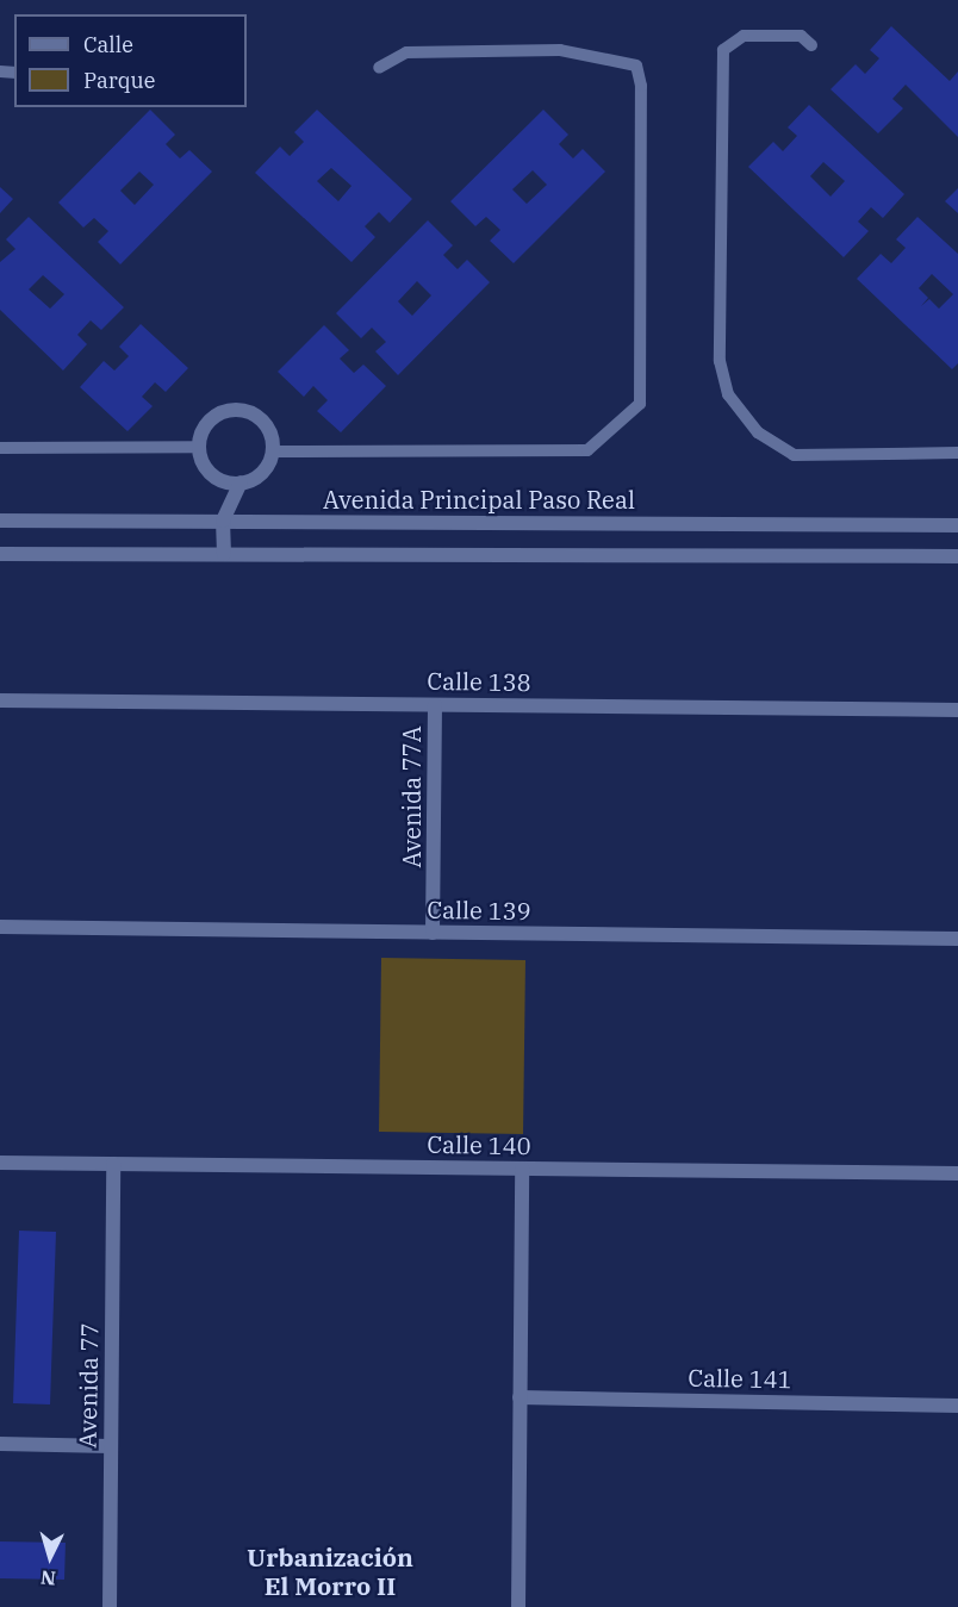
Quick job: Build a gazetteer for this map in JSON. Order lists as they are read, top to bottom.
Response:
{
  "streets": {
    "street": [
      "Avenida Principal Paso Real",
      "Calle 138",
      "Avenida 77A",
      "Calle 139",
      "Calle 140",
      "Calle 141",
      "Avenida 77"
    ]
  },
  "crossings": [
    ["Calle 138", "Avenida 77A"],
    ["Avenida 77A", "Calle 139"],
    ["Calle 140", "Avenida 77"]
  ],
  "districts": ["Urbanización El Morro II"],
  "legend": ["Calle", "Parque"],
  "north": "bottom"
}
